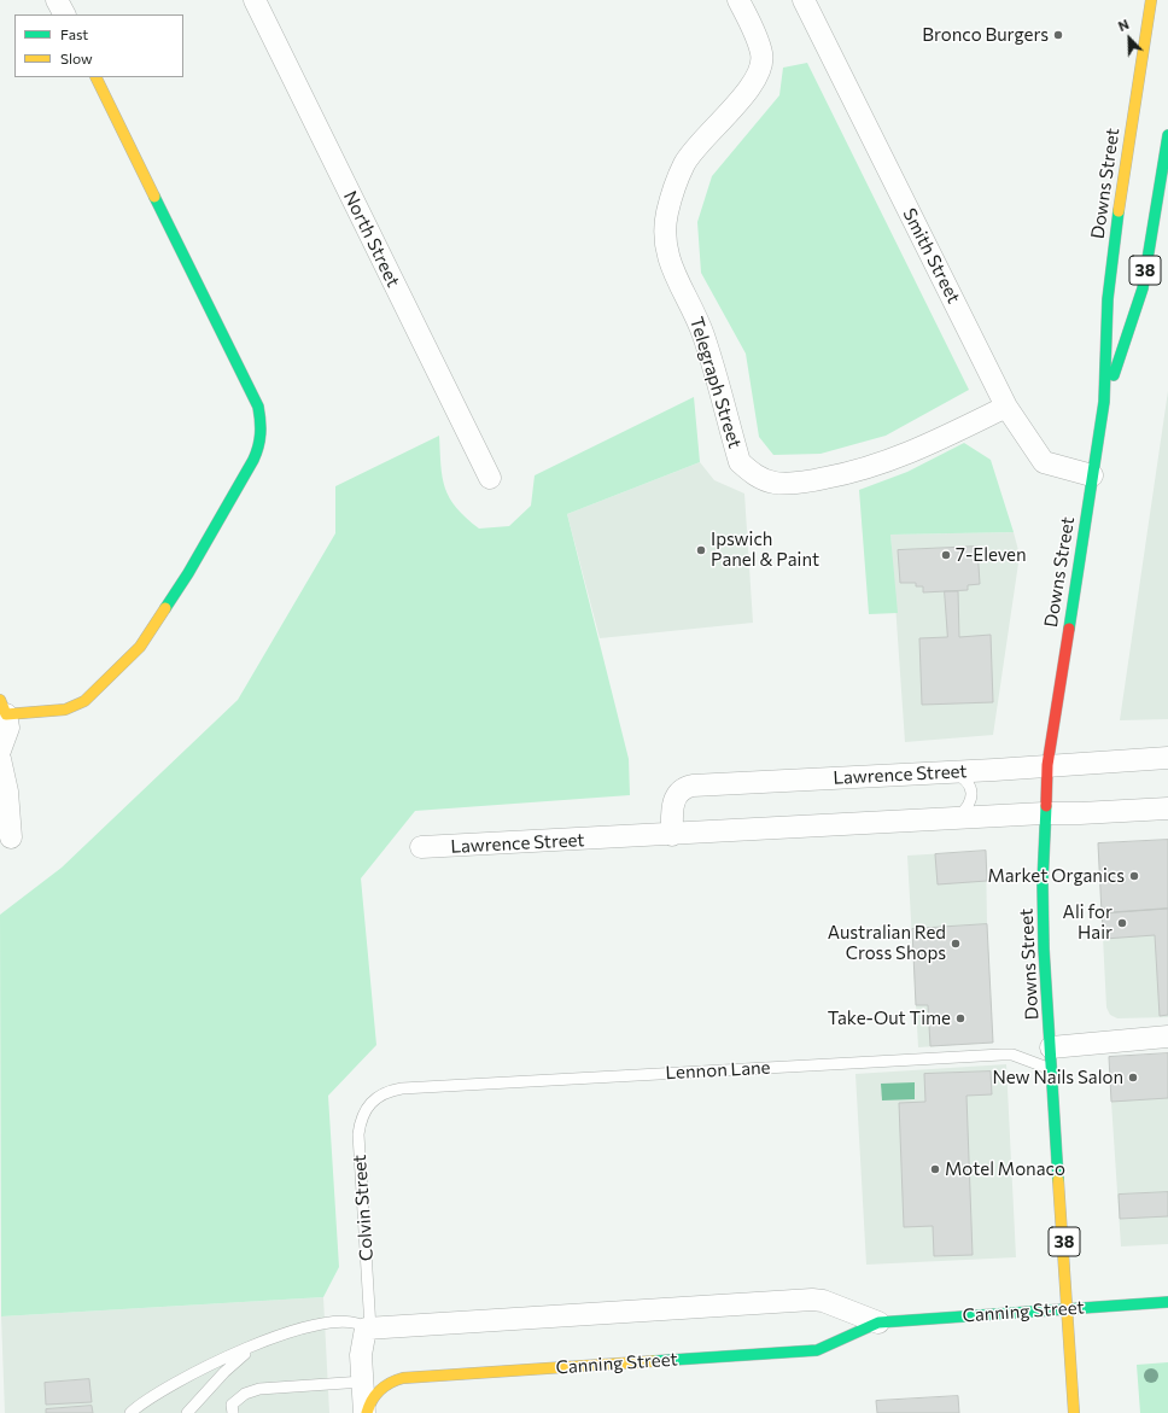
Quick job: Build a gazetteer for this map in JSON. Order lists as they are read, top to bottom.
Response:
{
  "streets": {
    "main road": ["Downs Street", "38", "Canning Street"],
    "street": [
      "North Street",
      "Smith Street",
      "Telegraph Street",
      "Lawrence Street",
      "Colvin Street"
    ],
    "lane": ["Lennon Lane"]
  },
  "crossings": [
    ["Downs Street", "Smith Street"],
    ["Downs Street", "Lawrence Street"],
    ["Downs Street", "Lennon Lane"],
    ["Downs Street", "Canning Street"],
    ["Smith Street", "Telegraph Street"],
    ["Lennon Lane", "Colvin Street"],
    ["Colvin Street", "Canning Street"]
  ],
  "places": [
    "Bronco Burgers",
    "Ipswich Panel & Paint",
    "7-Eleven",
    "Market Organics",
    "Ali for Hair",
    "Australian Red Cross Shops",
    "Take-Out Time",
    "New Nails Salon",
    "Motel Monaco"
  ],
  "legend": ["Fast", "Slow"],
  "north": "top left"
}
